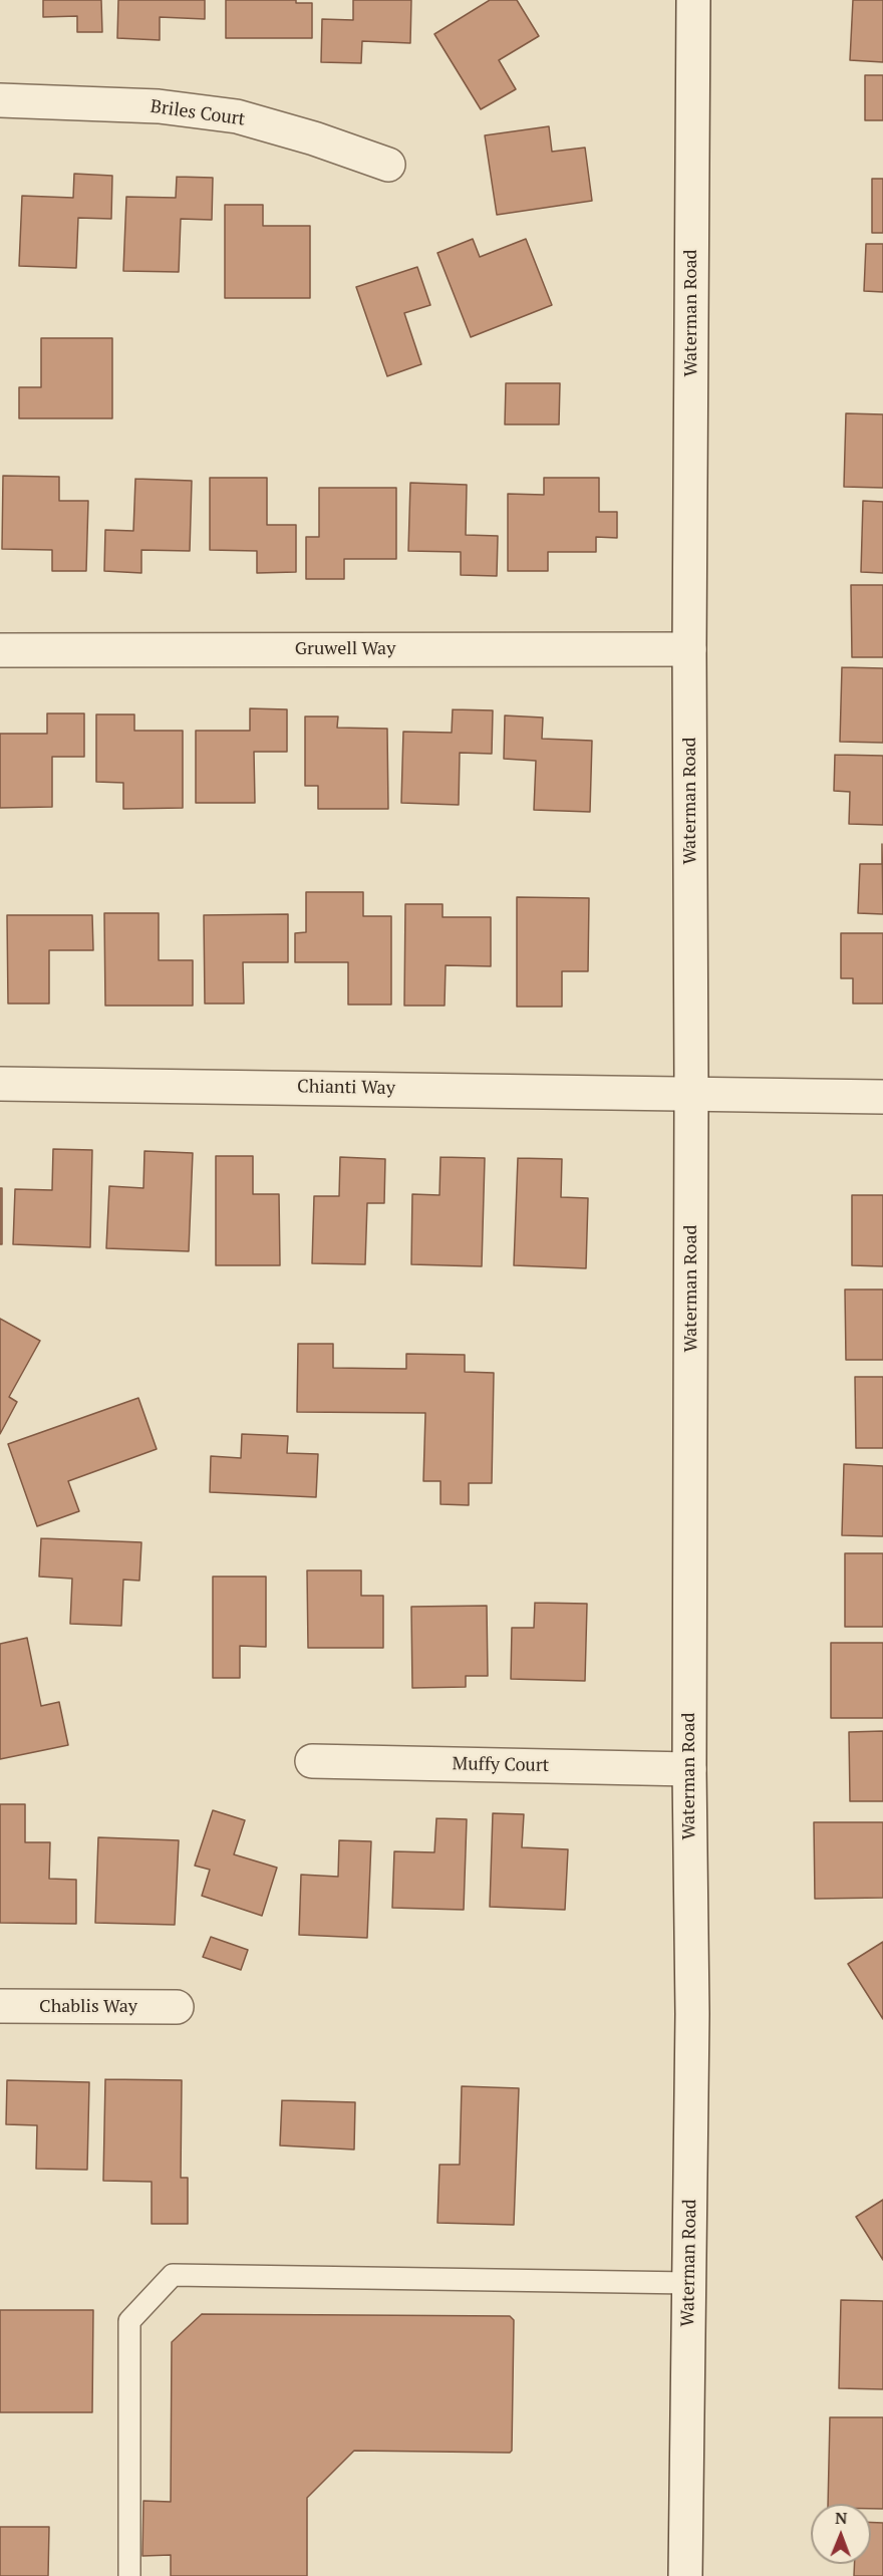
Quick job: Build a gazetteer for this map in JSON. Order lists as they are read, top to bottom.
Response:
{
  "streets": {
    "main road": [
      "Briles Court",
      "Waterman Road",
      "Gruwell Way",
      "Chianti Way",
      "Muffy Court",
      "Chablis Way"
    ]
  },
  "crossings": [
    ["Waterman Road", "Gruwell Way"],
    ["Waterman Road", "Chianti Way"],
    ["Waterman Road", "Muffy Court"]
  ],
  "north": "top"
}
